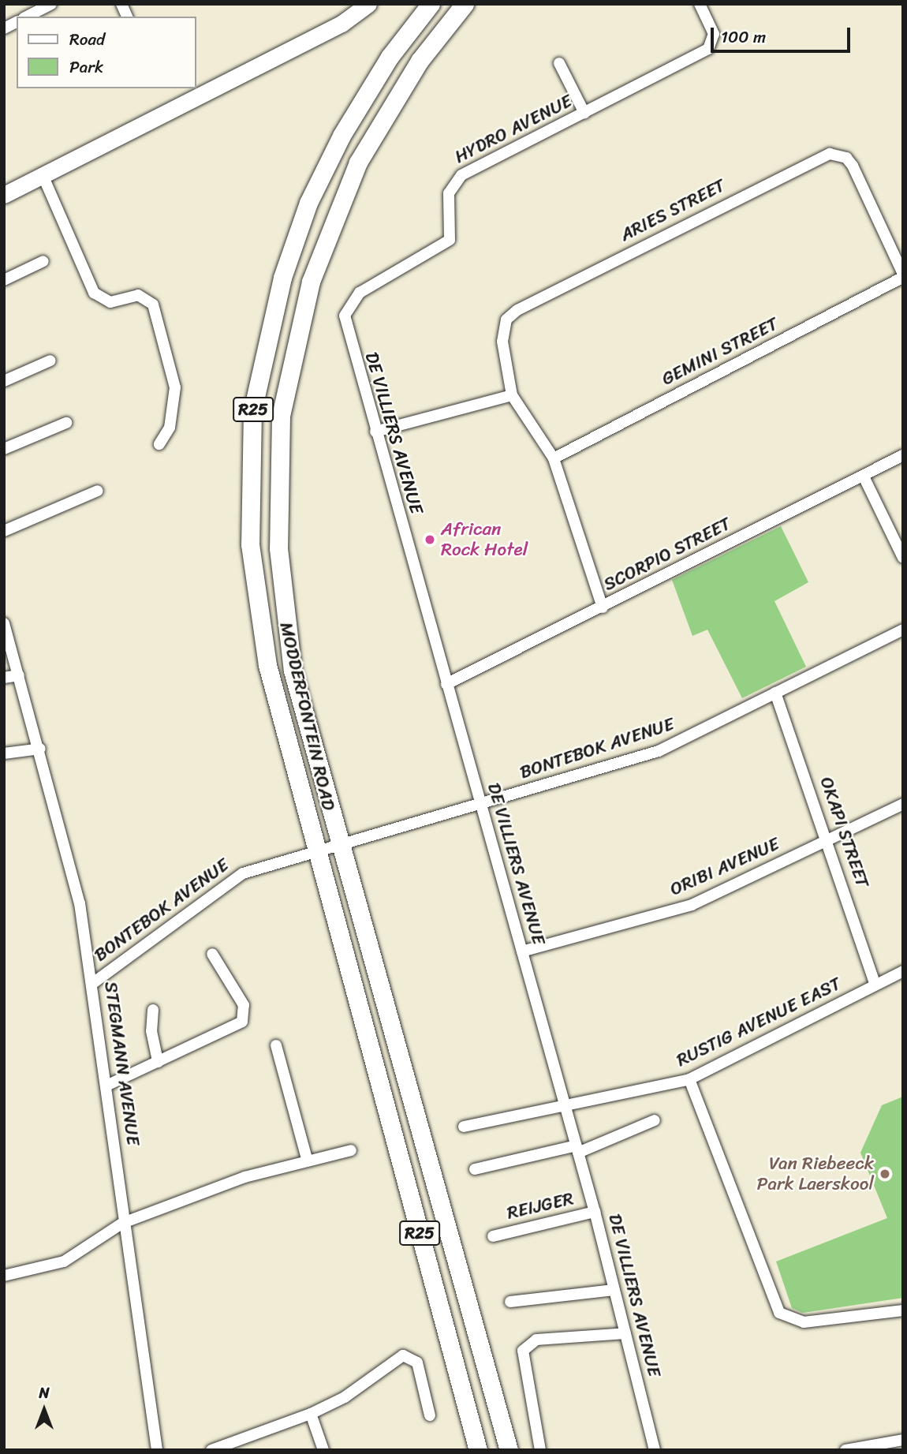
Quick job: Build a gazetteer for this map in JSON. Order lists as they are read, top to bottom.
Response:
{
  "streets": {
    "main road": ["R25", "MODDERFONTEIN ROAD"],
    "street": [
      "HYDRO AVENUE",
      "ARIES STREET",
      "GEMINI STREET",
      "DE VILLIERS AVENUE",
      "SCORPIO STREET",
      "BONTEBOK AVENUE",
      "OKAPI STREET",
      "ORIBI AVENUE",
      "RUSTIG AVENUE EAST",
      "STEGMANN AVENUE",
      "REIJGER"
    ]
  },
  "crossings": [
    ["HYDRO AVENUE", "DE VILLIERS AVENUE"],
    ["ARIES STREET", "GEMINI STREET"],
    ["DE VILLIERS AVENUE", "SCORPIO STREET"],
    ["DE VILLIERS AVENUE", "BONTEBOK AVENUE"],
    ["DE VILLIERS AVENUE", "ORIBI AVENUE"],
    ["DE VILLIERS AVENUE", "RUSTIG AVENUE EAST"],
    ["DE VILLIERS AVENUE", "REIJGER"],
    ["MODDERFONTEIN ROAD", "BONTEBOK AVENUE"],
    ["BONTEBOK AVENUE", "OKAPI STREET"],
    ["BONTEBOK AVENUE", "STEGMANN AVENUE"],
    ["OKAPI STREET", "ORIBI AVENUE"],
    ["OKAPI STREET", "RUSTIG AVENUE EAST"]
  ],
  "places": ["African Rock Hotel", "Van Riebeeck Park Laerskool"],
  "legend": ["Road", "Park"],
  "scale_bar": "100 m",
  "north": "top"
}
